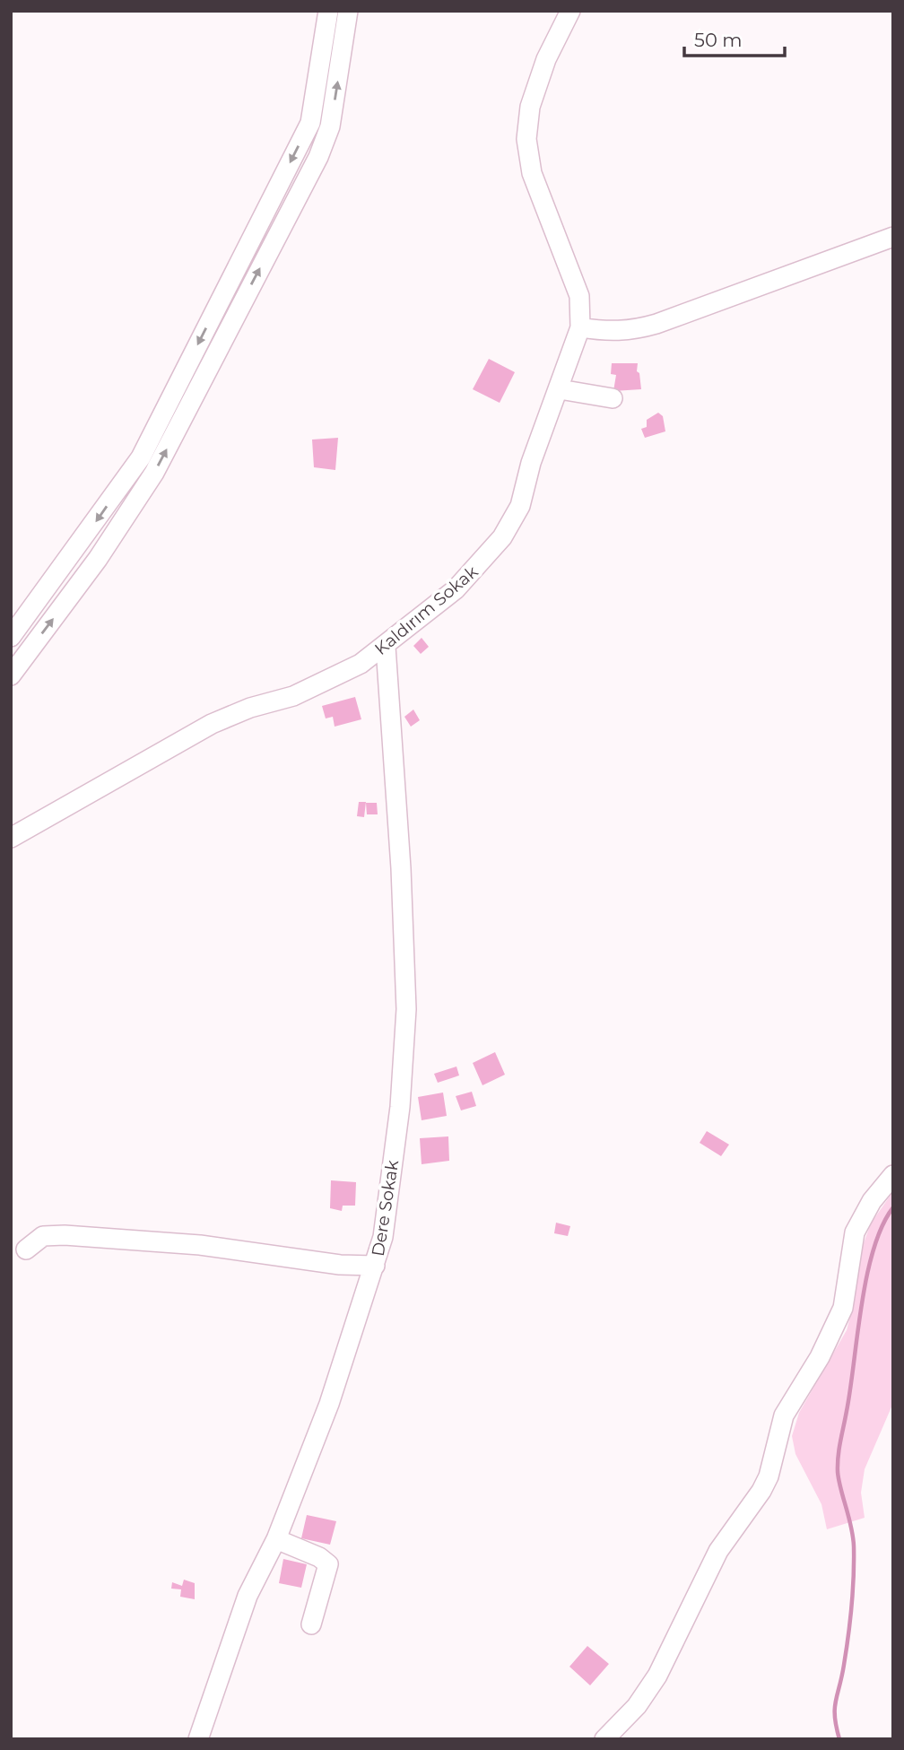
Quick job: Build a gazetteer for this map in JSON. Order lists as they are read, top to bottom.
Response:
{
  "streets": {
    "street": ["Kaldırım Sokak", "Dere Sokak"]
  },
  "crossings": [
    ["Kaldırım Sokak", "Dere Sokak"]
  ],
  "scale_bar": "50 m"
}
